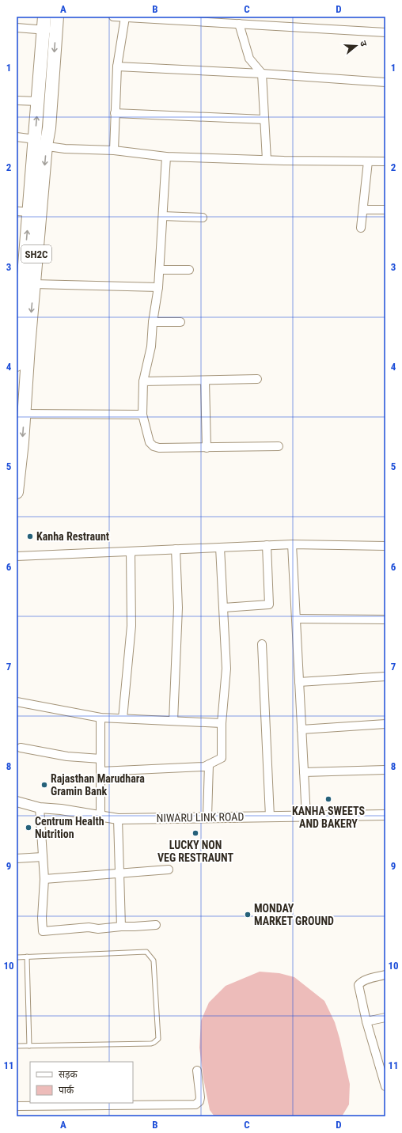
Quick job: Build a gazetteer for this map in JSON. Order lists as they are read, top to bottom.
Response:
{
  "streets": {
    "main road": ["SH2C"],
    "street": ["NIWARU LINK ROAD"]
  },
  "places": [
    "Kanha Restraunt",
    "Rajasthan Marudhara Gramin Bank",
    "KANHA SWEETS AND BAKERY",
    "Centrum Health Nutrition",
    "LUCKY NON VEG RESTRAUNT",
    "MONDAY MARKET GROUND"
  ],
  "legend": ["सड़क", "पार्क"],
  "north": "right",
  "grid": {
    "columns": [
      "A",
      "B",
      "C",
      "D"
    ],
    "rows": [
      "1",
      "2",
      "3",
      "4",
      "5",
      "6",
      "7",
      "8",
      "9",
      "10",
      "11"
    ]
  }
}
